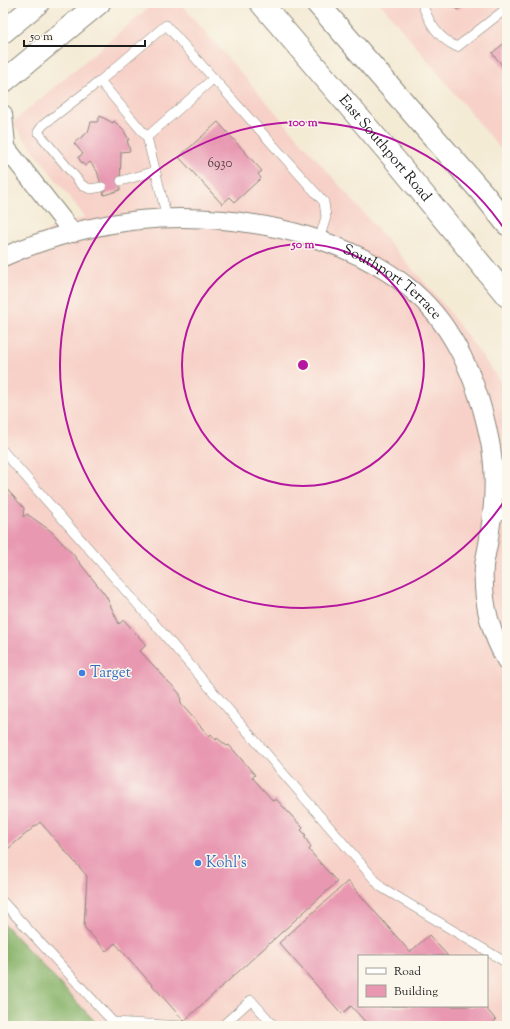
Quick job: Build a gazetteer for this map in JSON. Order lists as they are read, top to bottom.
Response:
{
  "streets": {
    "main road": ["East Southport Road"],
    "street": ["Southport Terrace"]
  },
  "places": ["Target", "Kohl's"],
  "house_numbers": ["6930"],
  "legend": ["Road", "Building"],
  "scale_bar": "50 m",
  "rings": ["100 m", "50 m"]
}
